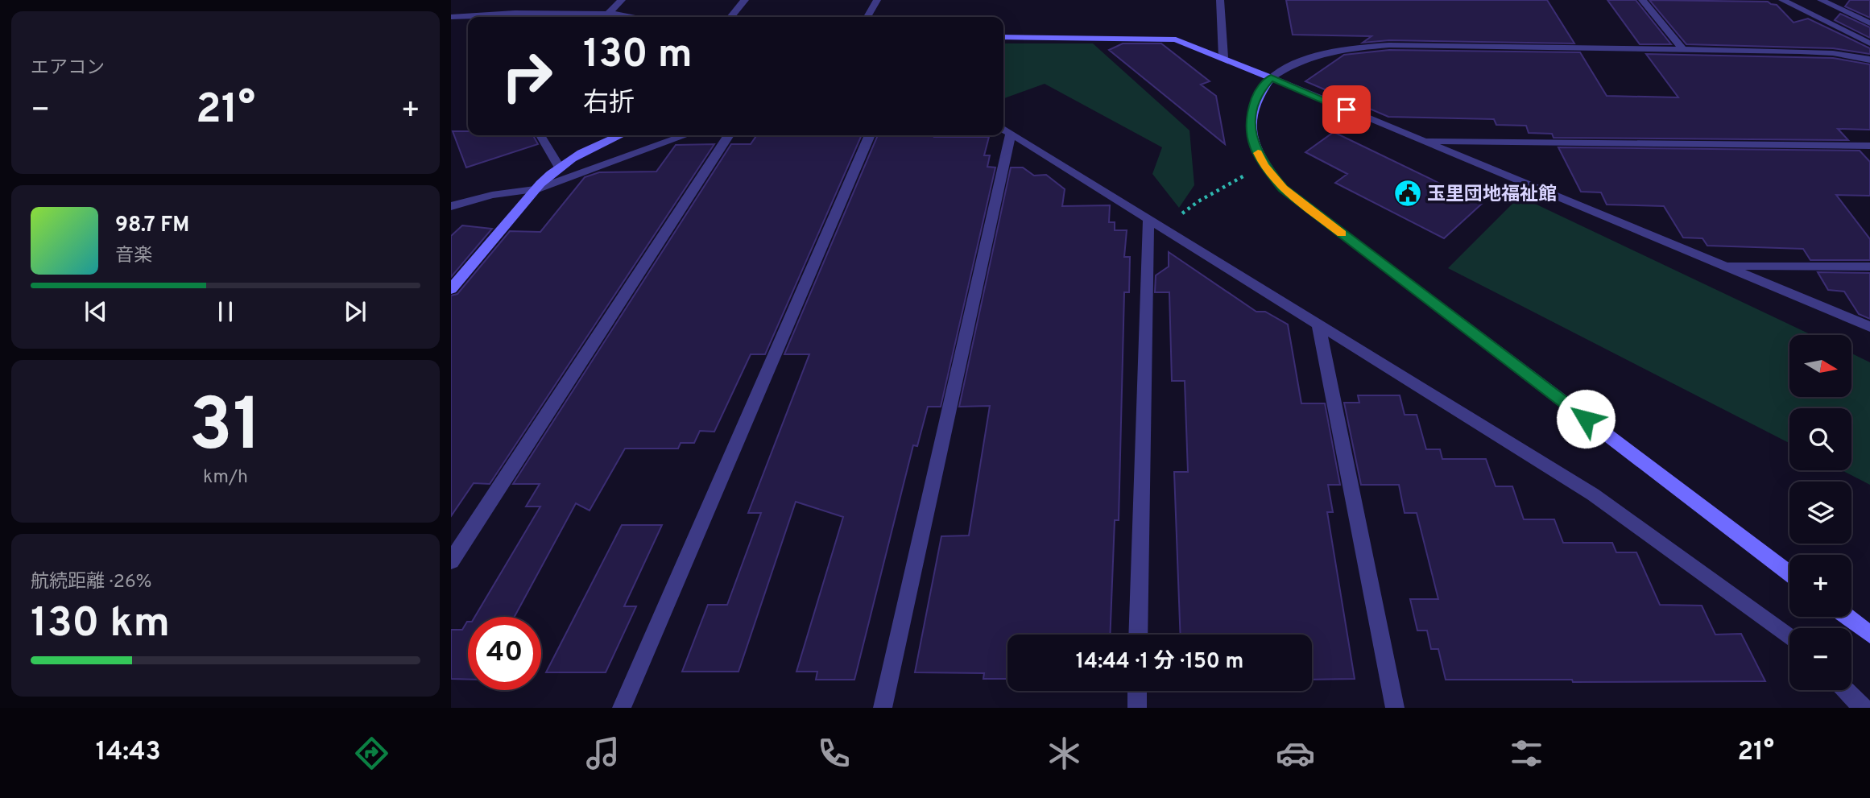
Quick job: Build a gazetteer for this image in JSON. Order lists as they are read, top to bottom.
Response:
{
  "places": {
    "public building": ["玉里団地福祉館"]
  },
  "north": "right",
  "page": {
    "tile": [
      "エアコン",
      ["31", "km/h"],
      ["航続距離 · 26%", "130 km"]
    ],
    "turn": ["130 m", "右折"],
    "heat": ["−", "21°", "+"],
    "song": ["98.7 FM", "音楽"],
    "map_buttons": ["+", "−"],
    "limit": "40",
    "trip": "14:44 · 1 分 · 150 m",
    "tabs": ["14:43", "21°"]
  }
}
